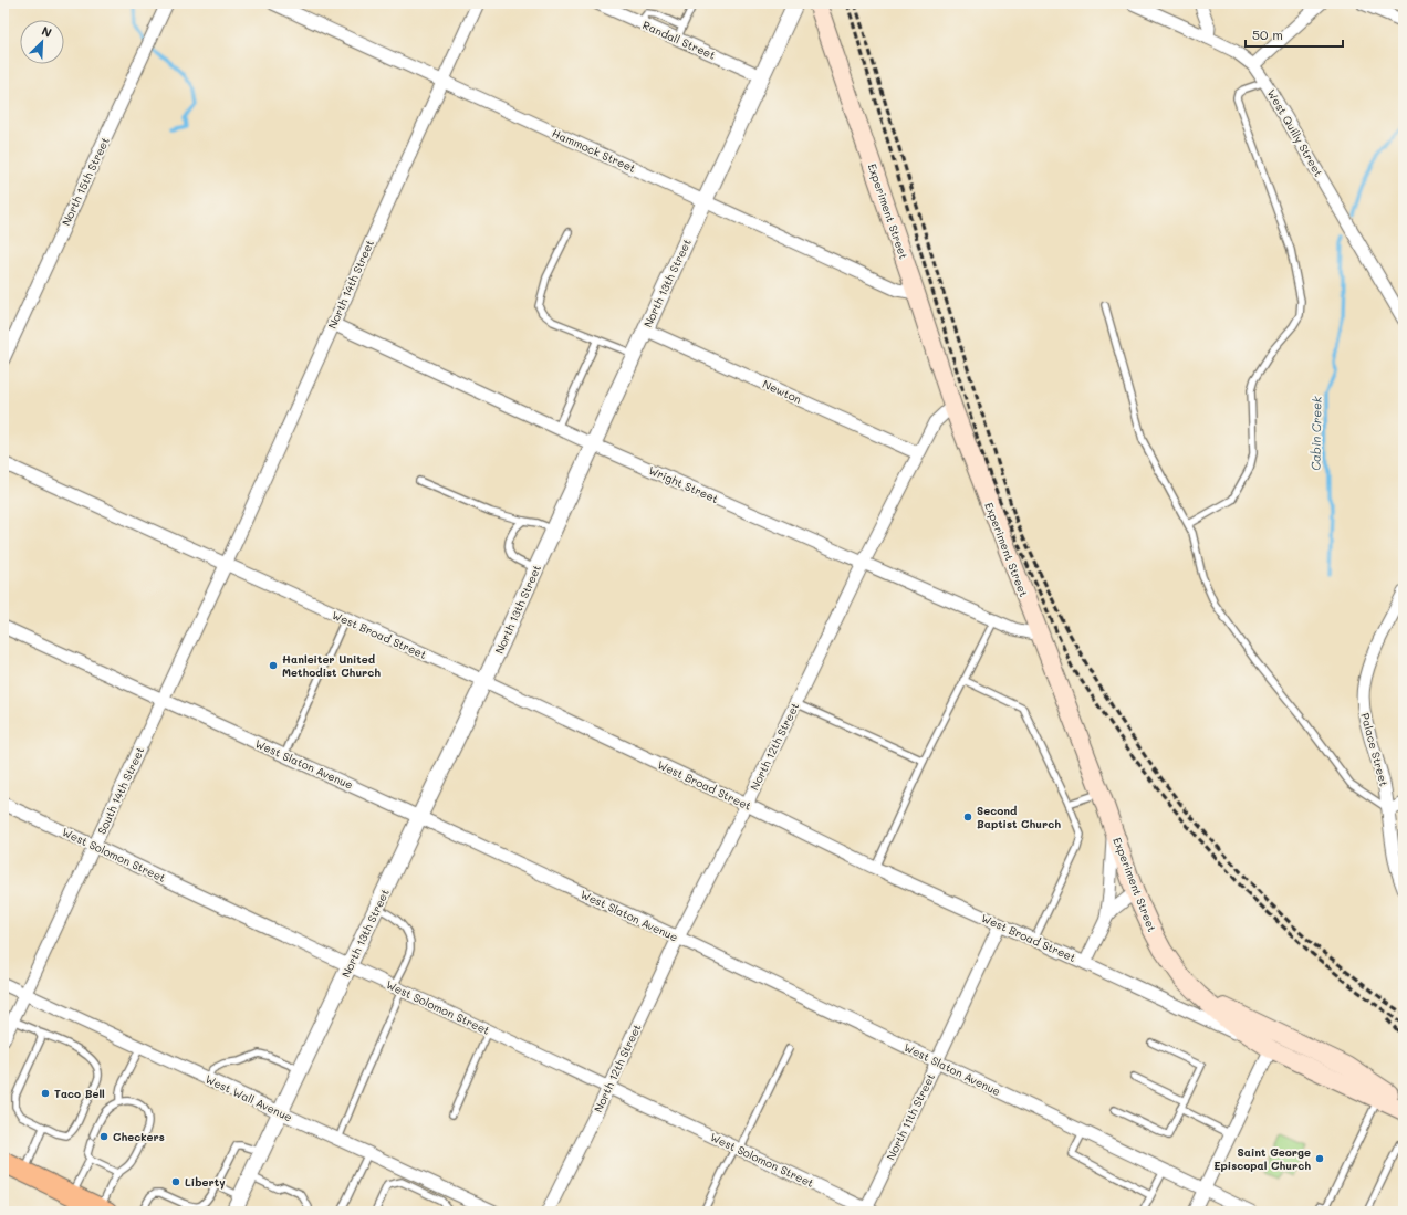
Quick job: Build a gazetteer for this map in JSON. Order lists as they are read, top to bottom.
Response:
{
  "streets": {
    "main road": ["Experiment Street", "West Broad Street"],
    "street": [
      "Randall Street",
      "West Quilly Street",
      "Hammock Street",
      "North 15th Street",
      "North 13th Street",
      "North 14th Street",
      "Newton",
      "Wright Street",
      "North 12th Street",
      "Palace Street",
      "West Slaton Avenue",
      "South 14th Street",
      "West Solomon Street",
      "West Wall Avenue",
      "North 11th Street"
    ]
  },
  "crossings": [
    ["Randall Street", "North 13th Street"],
    ["Hammock Street", "Experiment Street"],
    ["Hammock Street", "North 13th Street"],
    ["Hammock Street", "North 14th Street"],
    ["Experiment Street", "Wright Street"],
    ["Experiment Street", "West Broad Street"],
    ["Experiment Street", "North 12th Street"],
    ["North 13th Street", "Newton"],
    ["North 13th Street", "Wright Street"],
    ["North 13th Street", "West Broad Street"],
    ["North 13th Street", "West Slaton Avenue"],
    ["North 13th Street", "West Solomon Street"],
    ["North 13th Street", "West Wall Avenue"],
    ["North 14th Street", "Wright Street"],
    ["North 14th Street", "West Broad Street"],
    ["North 14th Street", "South 14th Street"],
    ["Newton", "North 12th Street"],
    ["Wright Street", "North 12th Street"],
    ["West Broad Street", "North 12th Street"],
    ["West Broad Street", "South 14th Street"],
    ["West Broad Street", "North 11th Street"],
    ["North 12th Street", "West Slaton Avenue"],
    ["North 12th Street", "West Solomon Street"],
    ["West Slaton Avenue", "South 14th Street"],
    ["West Slaton Avenue", "North 11th Street"],
    ["South 14th Street", "West Solomon Street"],
    ["South 14th Street", "West Wall Avenue"],
    ["West Solomon Street", "North 11th Street"]
  ],
  "water": ["Cabin Creek"],
  "places": [
    "Hanleiter United Methodist Church",
    "Second Baptist Church",
    "Taco Bell",
    "Checkers",
    "Saint George Episcopal Church",
    "Liberty"
  ],
  "scale_bar": "50 m",
  "north": "top right"
}
